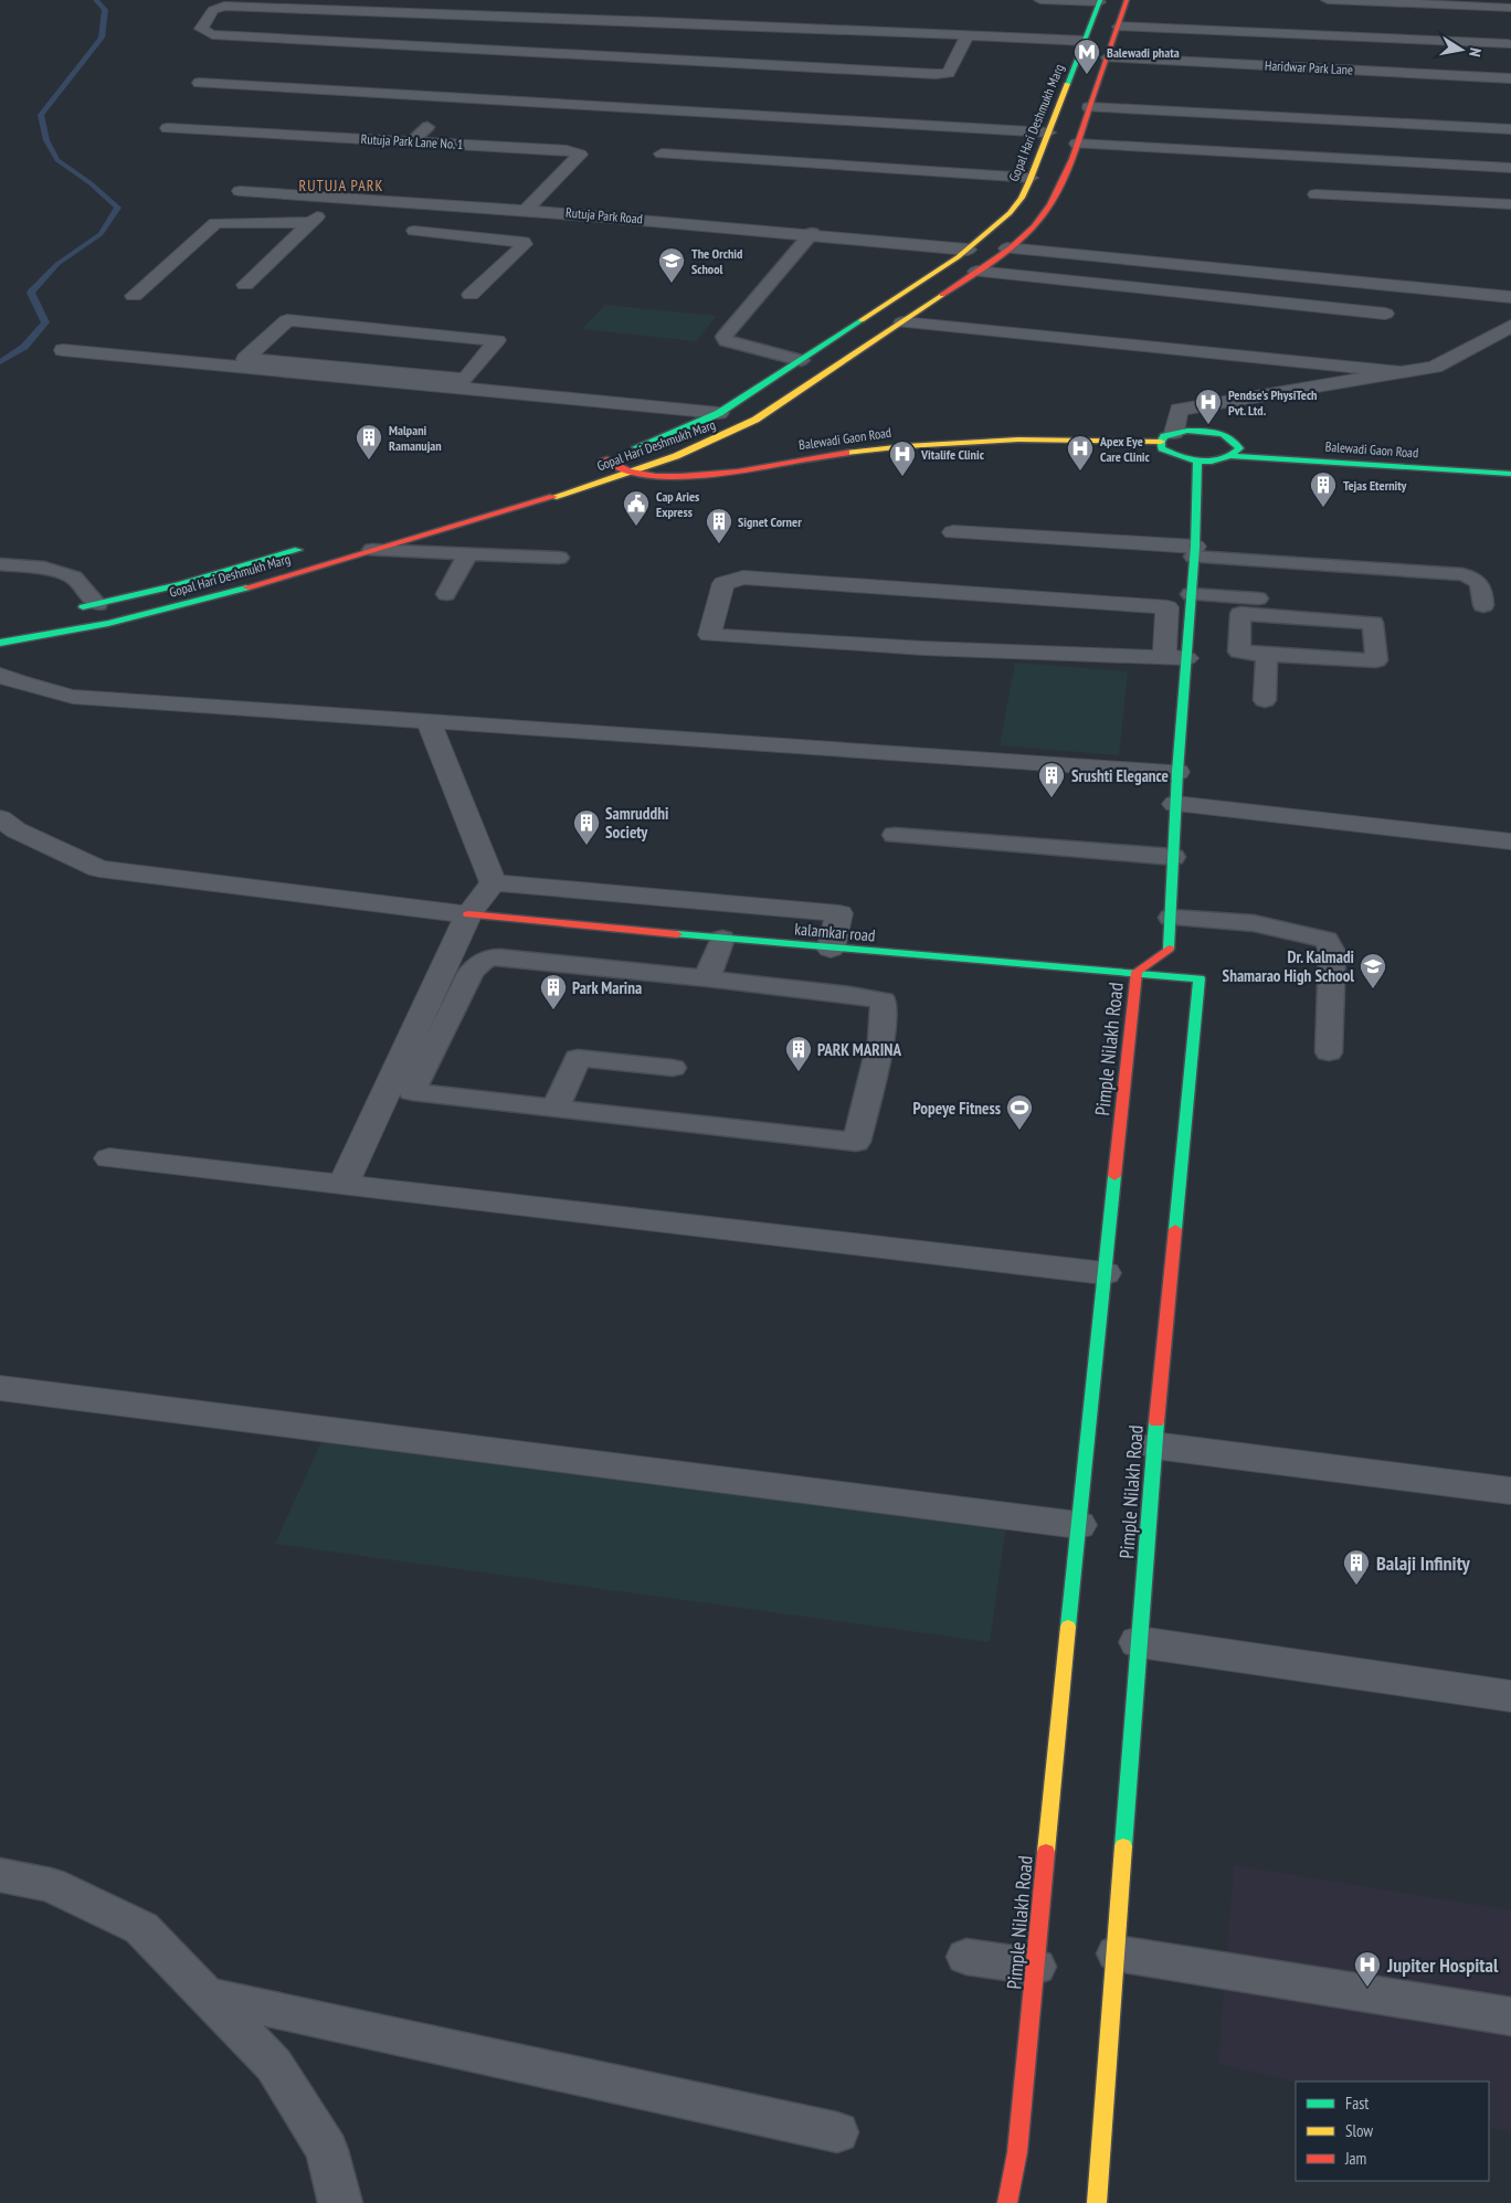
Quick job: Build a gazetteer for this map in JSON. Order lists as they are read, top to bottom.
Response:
{
  "streets": {
    "main road": [
      "Gopal Hari Deshmukh Marg",
      "Balewadi Gaon Road",
      "kalamkar road",
      "Pimple Nilakh Road"
    ],
    "street": ["Haridwar Park Lane", "Rutuja Park Lane No. 1", "Rutuja Park Road"]
  },
  "crossings": [
    ["Haridwar Park Lane", "Gopal Hari Deshmukh Marg"],
    ["Gopal Hari Deshmukh Marg", "Rutuja Park Road"],
    ["Gopal Hari Deshmukh Marg", "Balewadi Gaon Road"],
    ["Rutuja Park Lane No. 1", "Rutuja Park Road"],
    ["kalamkar road", "Pimple Nilakh Road"]
  ],
  "districts": ["RUTUJA PARK"],
  "places": {
    "metro station": ["Balewadi phata"],
    "school or university": ["The Orchid School", "Dr. Kalmadi Shamarao High School"],
    "hospital": [
      "Pendse's PhysiTech Pvt. Ltd.",
      "Apex Eye Care Clinic",
      "Vitalife Clinic",
      "Jupiter Hospital"
    ],
    "building": [
      "Malpani Ramanujan",
      "Tejas Eternity",
      "Signet Corner",
      "Srushti Elegance",
      "Samruddhi Society",
      "Park Marina",
      "PARK MARINA",
      "Balaji Infinity"
    ],
    "public building": ["Cap Aries Express"],
    "sports": ["Popeye Fitness"]
  },
  "legend": ["Fast", "Slow", "Jam"],
  "north": "right"
}
